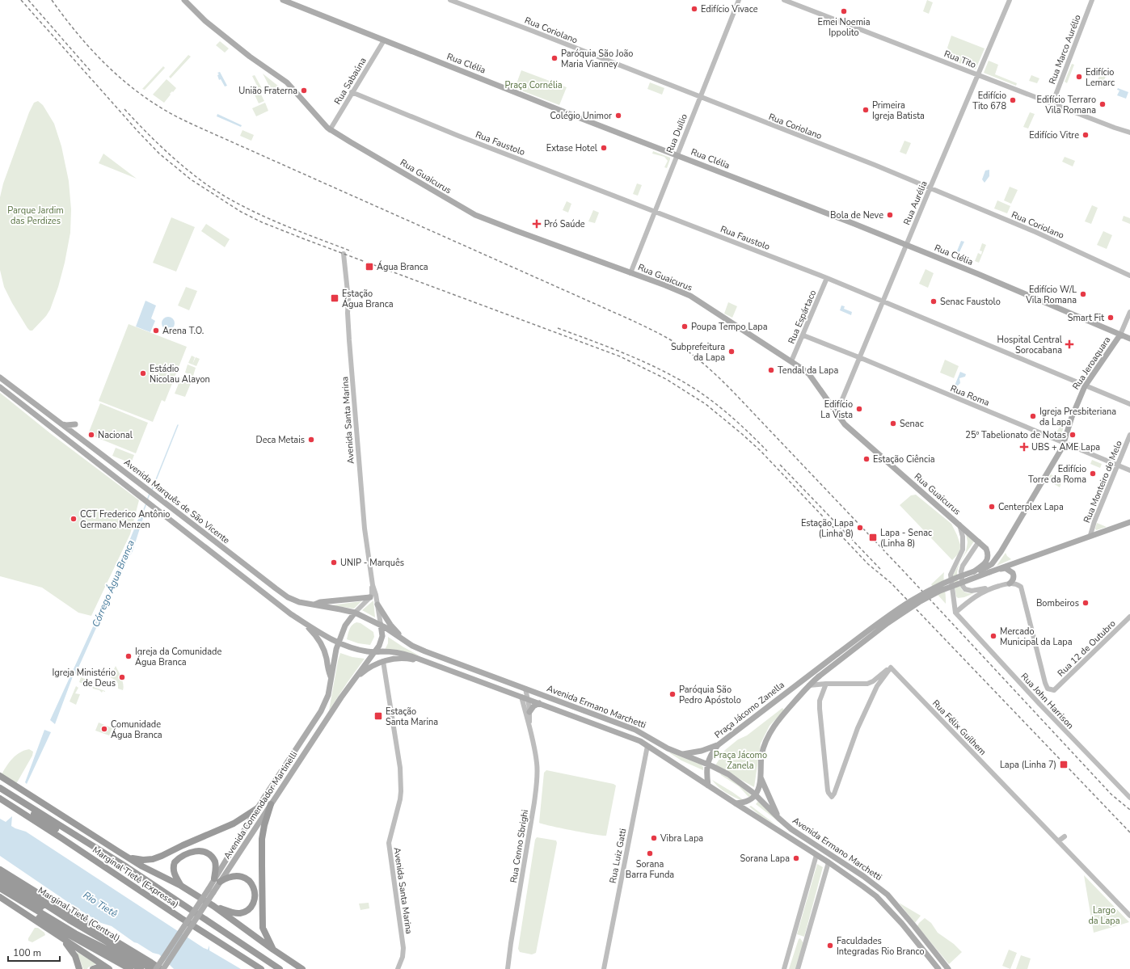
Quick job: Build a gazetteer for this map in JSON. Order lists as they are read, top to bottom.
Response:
{
  "streets": {
    "highway": ["Marginal Tietê (Expressa)", "Marginal Tietê (Central)"],
    "main road": [
      "Rua Clélia",
      "Rua Guaicurus",
      "Rua Jeroaquara",
      "Avenida Marquês de São Vicente",
      "Avenida Ermano Marchetti",
      "Praça Jácomo Zanella",
      "Avenida Comendador Martinelli"
    ],
    "street": [
      "Rua Coriolano",
      "Rua Marco Aurélio",
      "Rua Tito",
      "Rua Sabaúna",
      "Rua Duílio",
      "Rua Faustolo",
      "Rua Aurélia",
      "Rua Espártaco",
      "Rua Roma",
      "Avenida Santa Marina",
      "Rua Monteiro de Melo",
      "Rua 12 de Outubro",
      "Rua John Harrison",
      "Rua Félix Guilhem",
      "Rua Cenno Sbrighi",
      "Rua Luiz Gatti"
    ]
  },
  "crossings": [
    ["Rua Coriolano", "Rua Duílio"],
    ["Rua Coriolano", "Rua Aurélia"],
    ["Rua Marco Aurélio", "Rua Tito"],
    ["Rua Tito", "Rua Aurélia"],
    ["Rua Clélia", "Rua Sabaúna"],
    ["Rua Clélia", "Rua Duílio"],
    ["Rua Clélia", "Rua Aurélia"],
    ["Rua Clélia", "Rua Jeroaquara"],
    ["Rua Sabaúna", "Rua Faustolo"],
    ["Rua Sabaúna", "Rua Guaicurus"],
    ["Rua Duílio", "Rua Faustolo"],
    ["Rua Duílio", "Rua Guaicurus"],
    ["Rua Faustolo", "Rua Aurélia"],
    ["Rua Faustolo", "Rua Espártaco"],
    ["Rua Faustolo", "Rua Jeroaquara"],
    ["Rua Guaicurus", "Rua Aurélia"],
    ["Rua Guaicurus", "Rua Espártaco"],
    ["Rua Guaicurus", "Praça Jácomo Zanella"],
    ["Rua Aurélia", "Rua Roma"],
    ["Rua Espártaco", "Rua Roma"],
    ["Rua Jeroaquara", "Rua Roma"],
    ["Rua Jeroaquara", "Praça Jácomo Zanella"],
    ["Rua Roma", "Rua Monteiro de Melo"],
    ["Avenida Santa Marina", "Avenida Marquês de São Vicente"],
    ["Avenida Santa Marina", "Avenida Ermano Marchetti"],
    ["Avenida Santa Marina", "Avenida Comendador Martinelli"],
    ["Avenida Marquês de São Vicente", "Avenida Ermano Marchetti"],
    ["Avenida Marquês de São Vicente", "Avenida Comendador Martinelli"],
    ["Avenida Ermano Marchetti", "Praça Jácomo Zanella"],
    ["Avenida Ermano Marchetti", "Avenida Comendador Martinelli"],
    ["Avenida Ermano Marchetti", "Rua Cenno Sbrighi"],
    ["Avenida Ermano Marchetti", "Rua Luiz Gatti"]
  ],
  "water": ["Córrego Água Branca", "Rio Tietê"],
  "parks": [
    "Praça Cornélia",
    "Parque Jardim das Perdizes",
    "Praça Jácomo Zanela",
    "Largo da Lapa"
  ],
  "places": {
    "other": [
      "Edifício Vivace",
      "Emei Noemia Ippolito",
      "Paróquia São João Maria Vianney",
      "Edifício Lemarc",
      "União Fraterna",
      "Edifício Tito 678",
      "Edifício Terraro Vila Romana",
      "Primeira Igreja Batista",
      "Colégio Unimor",
      "Edifício Vitre",
      "Extase Hotel",
      "Bola de Neve",
      "Edifício W/L Vila Romana",
      "Senac Faustolo",
      "Smart Fit",
      "Poupa Tempo Lapa",
      "Arena T.O.",
      "Subprefeitura da Lapa",
      "Tendal da Lapa",
      "Estádio Nicolau Alayon",
      "Edifício La Vista",
      "Igreja Presbiteriana da Lapa",
      "Senac",
      "Nacional",
      "25º Tabelionato de Notas",
      "Deca Metais",
      "Estação Ciência",
      "Edifício Torre da Roma",
      "Centerplex Lapa",
      "CCT Frederico Antônio Germano Menzen",
      "Estação Lapa (Linha 8)",
      "UNIP - Marquês",
      "Bombeiros",
      "Mercado Municipal da Lapa",
      "Igreja da Comunidade Água Branca",
      "Igreja Ministério de Deus",
      "Paróquia São Pedro Apóstolo",
      "Comunidade Água Branca",
      "Vibra Lapa",
      "Sorana Barra Funda",
      "Sorana Lapa",
      "Faculdades Integradas Rio Branco"
    ],
    "health": ["Pró Saúde", "Hospital Central Sorocabana", "UBS + AME Lapa"],
    "transit": [
      "Água Branca",
      "Estação Água Branca",
      "Lapa - Senac (Linha 8)",
      "Estação Santa Marina",
      "Lapa (Linha 7)"
    ]
  },
  "scale_bar": "100 m"
}
